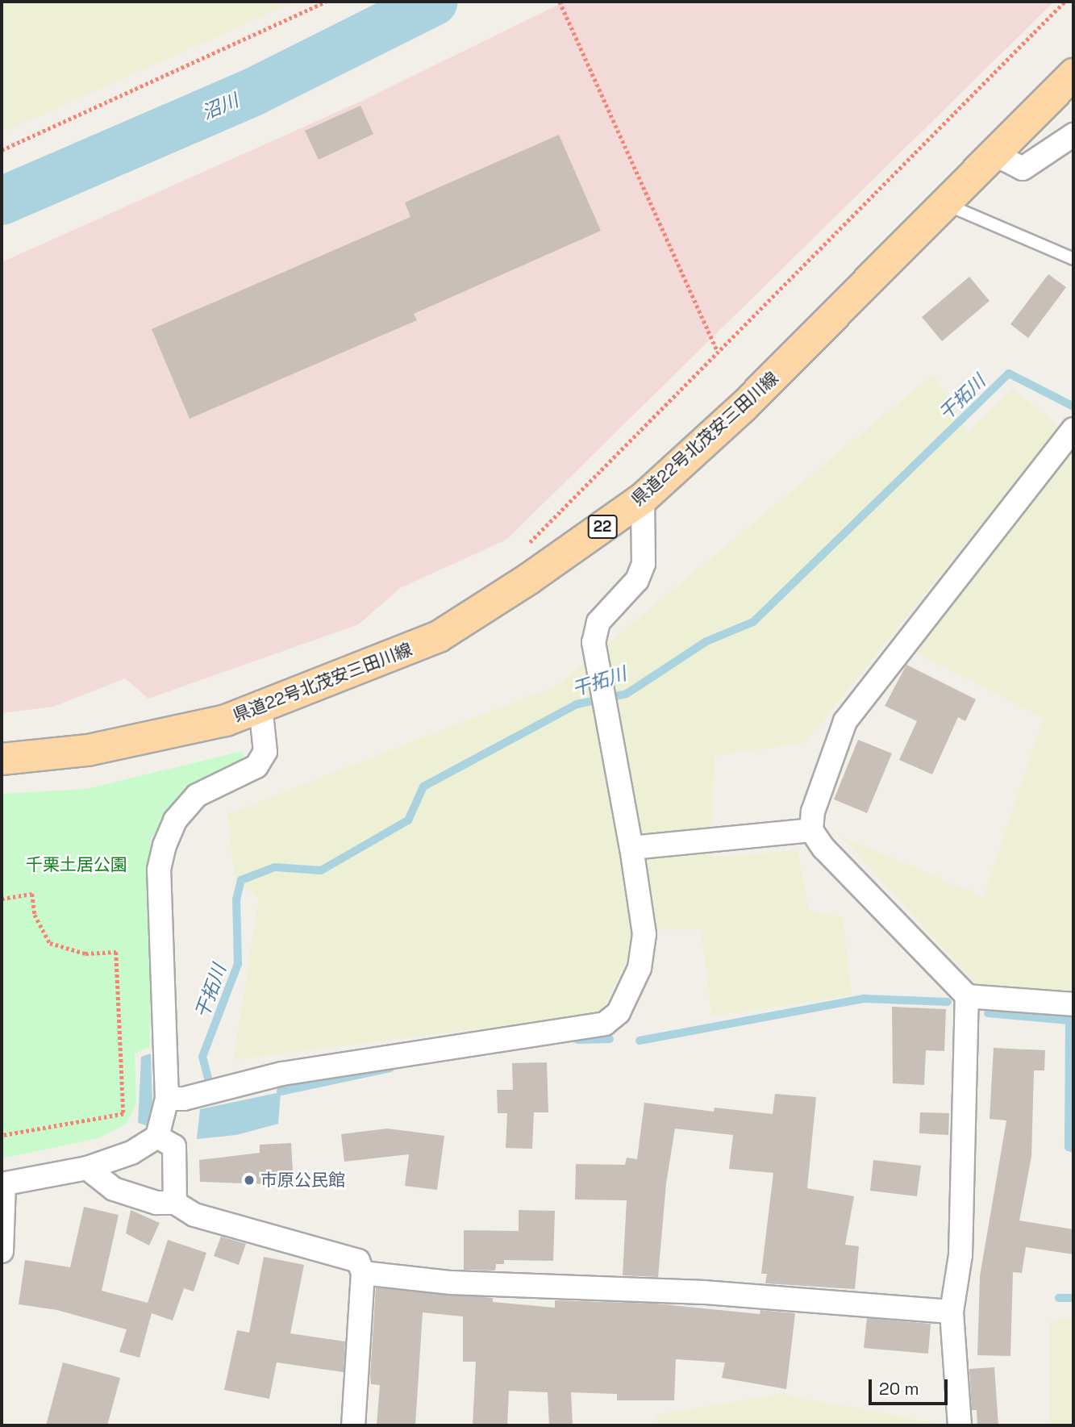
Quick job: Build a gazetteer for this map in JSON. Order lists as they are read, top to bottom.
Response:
{
  "streets": {
    "main road": ["県道22号北茂安三田川線", "22"]
  },
  "water": ["沼川", "干拓川"],
  "parks": ["千栗土居公園"],
  "places": ["市原公民館"],
  "scale_bar": "20 m"
}
